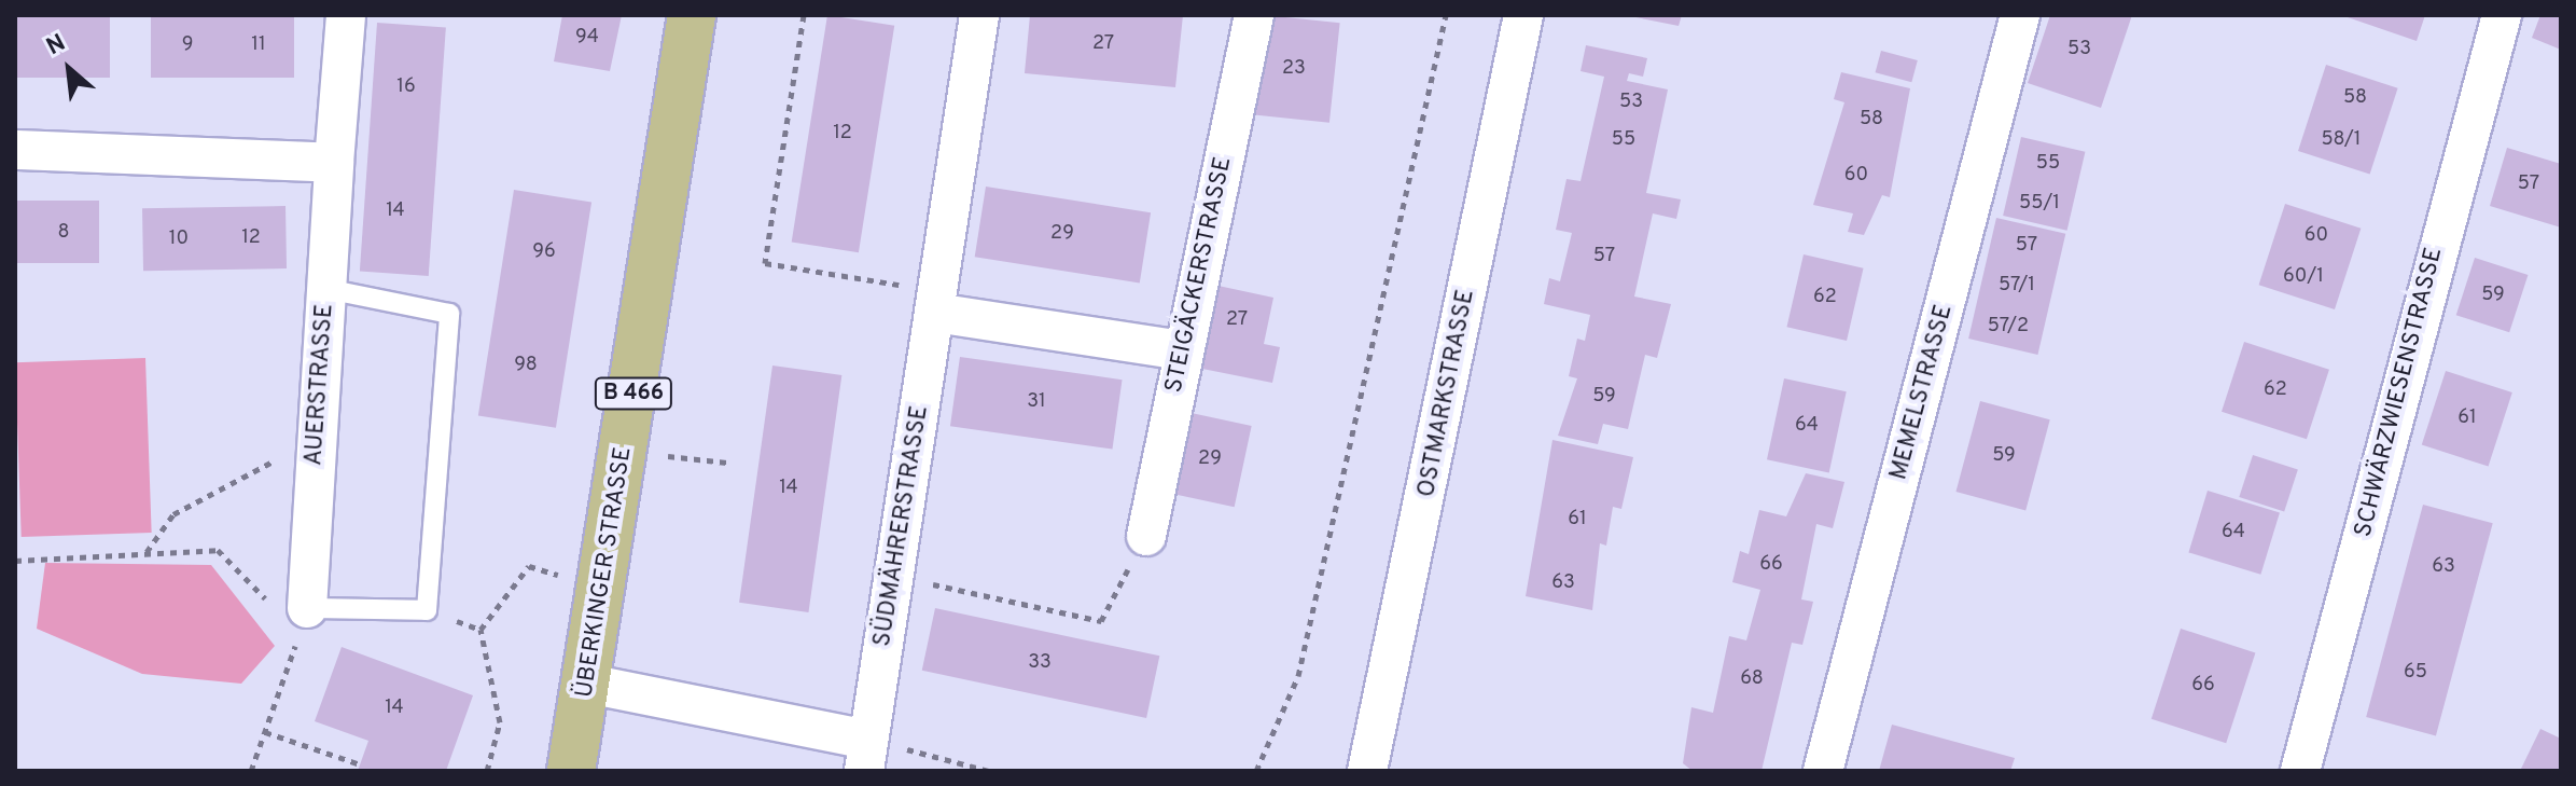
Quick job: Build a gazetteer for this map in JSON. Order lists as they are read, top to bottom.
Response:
{
  "streets": {
    "main road": ["B 466", "ÜBERKINGER STRASSE"],
    "street": [
      "STEIGÄCKERSTRASSE",
      "AUERSTRASSE",
      "MEMELSTRASSE",
      "SCHWÄRZWIESENSTRASSE",
      "OSTMARKSTRASSE",
      "SÜDMÄHRERSTRASSE"
    ]
  },
  "house_numbers": [
    "94",
    "27",
    "9",
    "11",
    "53",
    "23",
    "16",
    "58",
    "53",
    "58",
    "12",
    "55",
    "58/1",
    "55",
    "60",
    "57",
    "55/1",
    "14",
    "8",
    "29",
    "60",
    "12",
    "10",
    "57",
    "96",
    "57",
    "60/1",
    "57/1",
    "59",
    "62",
    "27",
    "57/2",
    "98",
    "62",
    "59",
    "31",
    "61",
    "64",
    "59",
    "29",
    "14",
    "61",
    "64",
    "66",
    "63",
    "63",
    "33",
    "65",
    "68",
    "66",
    "14"
  ],
  "north": "top left"
}
